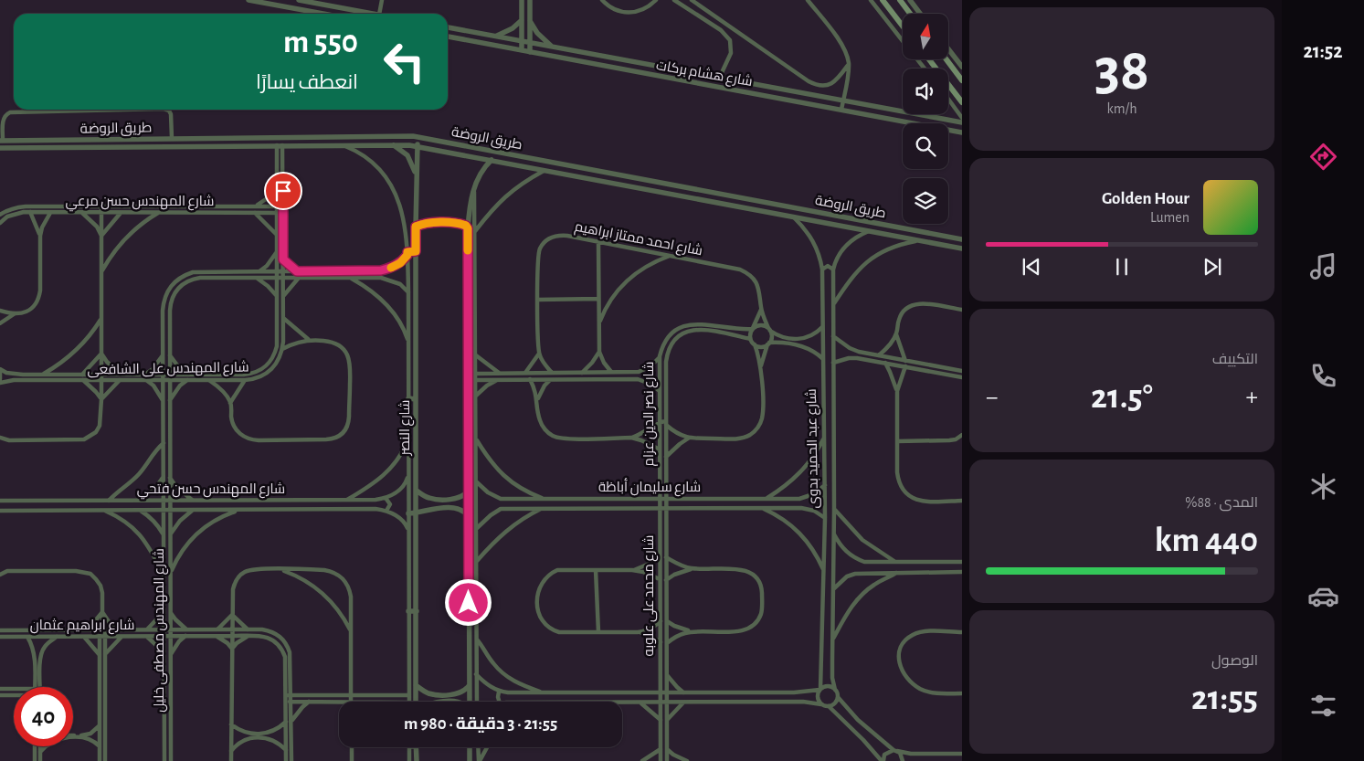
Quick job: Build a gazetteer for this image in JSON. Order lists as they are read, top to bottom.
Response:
{
  "streets": {
    "street": [
      "شارع هشام بركات",
      "طريق الروضة",
      "شارع المهندس حسن مرعي",
      "شارع احمد ممتاز ابراهيم",
      "شارع المهندس على الشافعى",
      "شارع نصر الدين عزام",
      "شارع النصر",
      "شارع عبد الحميد بدوى",
      "شارع سليمان أباظة",
      "شارع المهندس حسن فتحي",
      "شارع محمد على علوبه",
      "شارع ابراهيم عثمان",
      "شارع المهندس مصطفى خليل"
    ]
  },
  "crossings": [
    ["طريق الروضة", "شارع المهندس على الشافعى"],
    ["طريق الروضة", "شارع النصر"],
    ["طريق الروضة", "شارع عبد الحميد بدوى"],
    ["شارع المهندس حسن مرعي", "شارع المهندس على الشافعى"],
    ["شارع احمد ممتاز ابراهيم", "شارع نصر الدين عزام"],
    ["شارع المهندس على الشافعى", "شارع المهندس مصطفى خليل"],
    ["شارع نصر الدين عزام", "شارع سليمان أباظة"],
    ["شارع نصر الدين عزام", "شارع محمد على علوبه"],
    ["شارع عبد الحميد بدوى", "شارع سليمان أباظة"],
    ["شارع سليمان أباظة", "شارع محمد على علوبه"],
    ["شارع المهندس حسن فتحي", "شارع المهندس مصطفى خليل"],
    ["شارع ابراهيم عثمان", "شارع المهندس مصطفى خليل"]
  ],
  "north": "top",
  "page": {
    "tabs": "21:52",
    "tile": [
      ["38", "km/h"],
      "التكييف",
      ["المدى · 88%", "440 km"],
      ["الوصول", "21:55"]
    ],
    "turn": ["550 m", "انعطف يسارًا"],
    "song": ["Golden Hour", "Lumen"],
    "heat": ["−", "21.5°", "+"],
    "limit": "40",
    "trip": "21:55 · 3 دقيقة · 980 m"
  }
}
